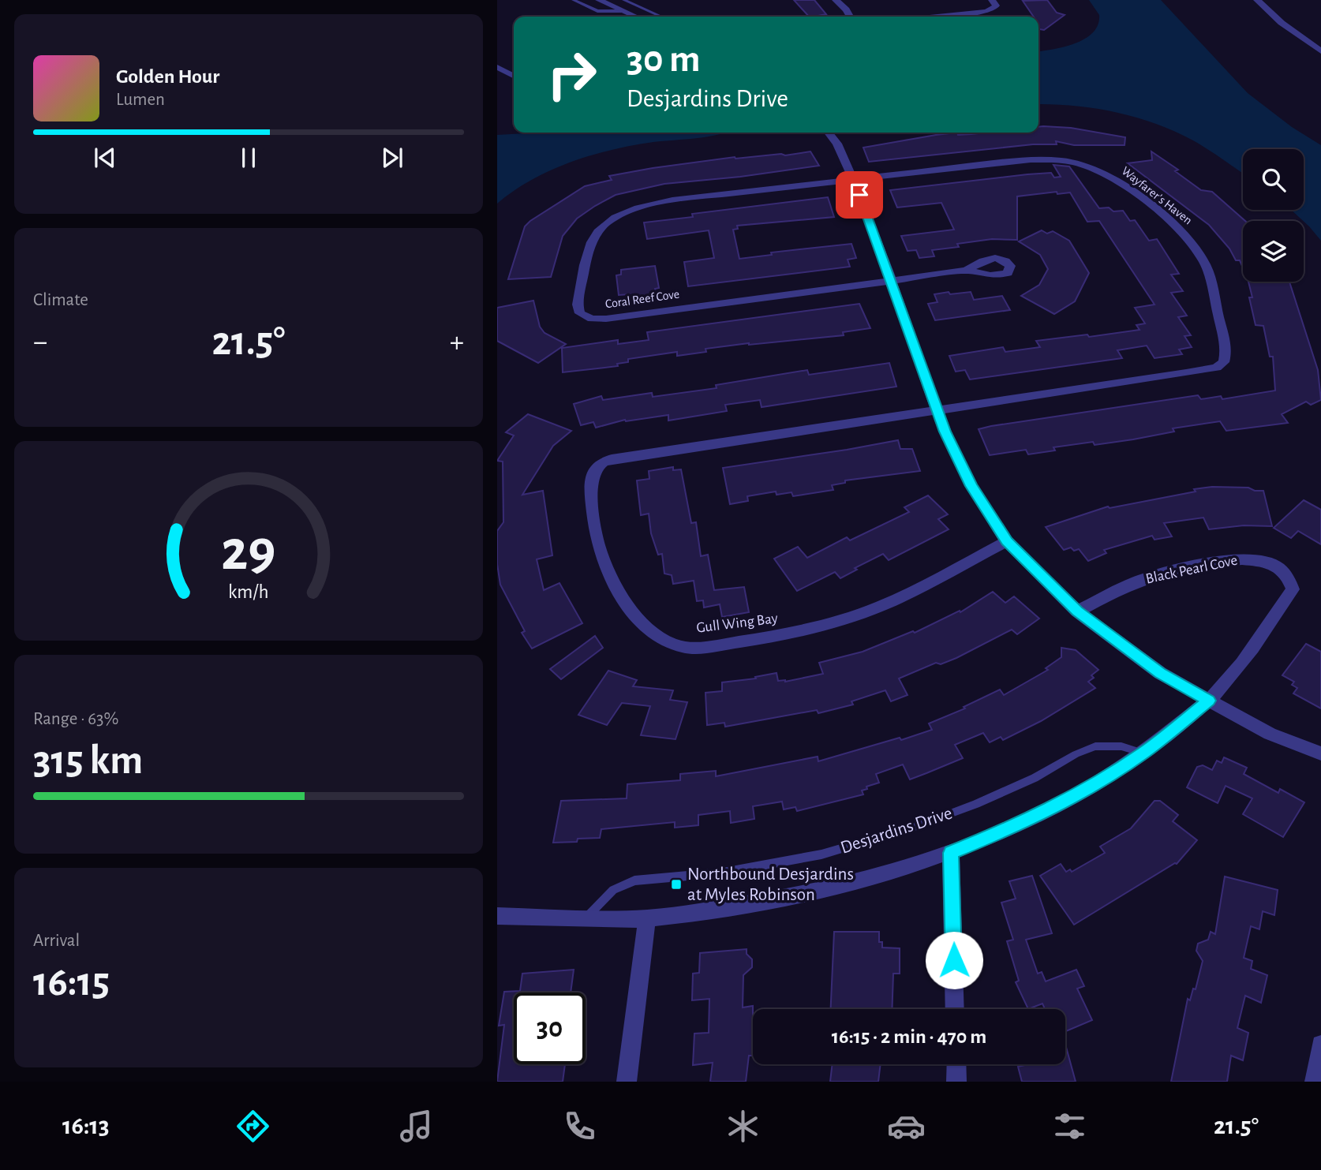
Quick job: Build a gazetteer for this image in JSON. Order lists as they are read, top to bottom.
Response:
{
  "streets": {
    "street": [
      "Wayfarer's Haven",
      "Coral Reef Cove",
      "Black Pearl Cove",
      "Gull Wing Bay"
    ],
    "lane": ["Desjardins Drive"]
  },
  "crossings": [
    ["Wayfarer's Haven", "Coral Reef Cove"],
    ["Wayfarer's Haven", "Gull Wing Bay"]
  ],
  "places": {
    "transit": ["Northbound Desjardins at Myles Robinson"]
  },
  "page": {
    "turn": ["30 m", "Desjardins Drive"],
    "song": ["Golden Hour", "Lumen"],
    "tile": [
      "Climate",
      ["Range · 63%", "315 km"],
      ["Arrival", "16:15"]
    ],
    "heat": ["−", "21.5°", "+"],
    "limit": "30",
    "trip": "16:15 · 2 min · 470 m",
    "tabs": ["16:13", "21.5°"],
    "gauge": ["29", "km/h"]
  }
}
